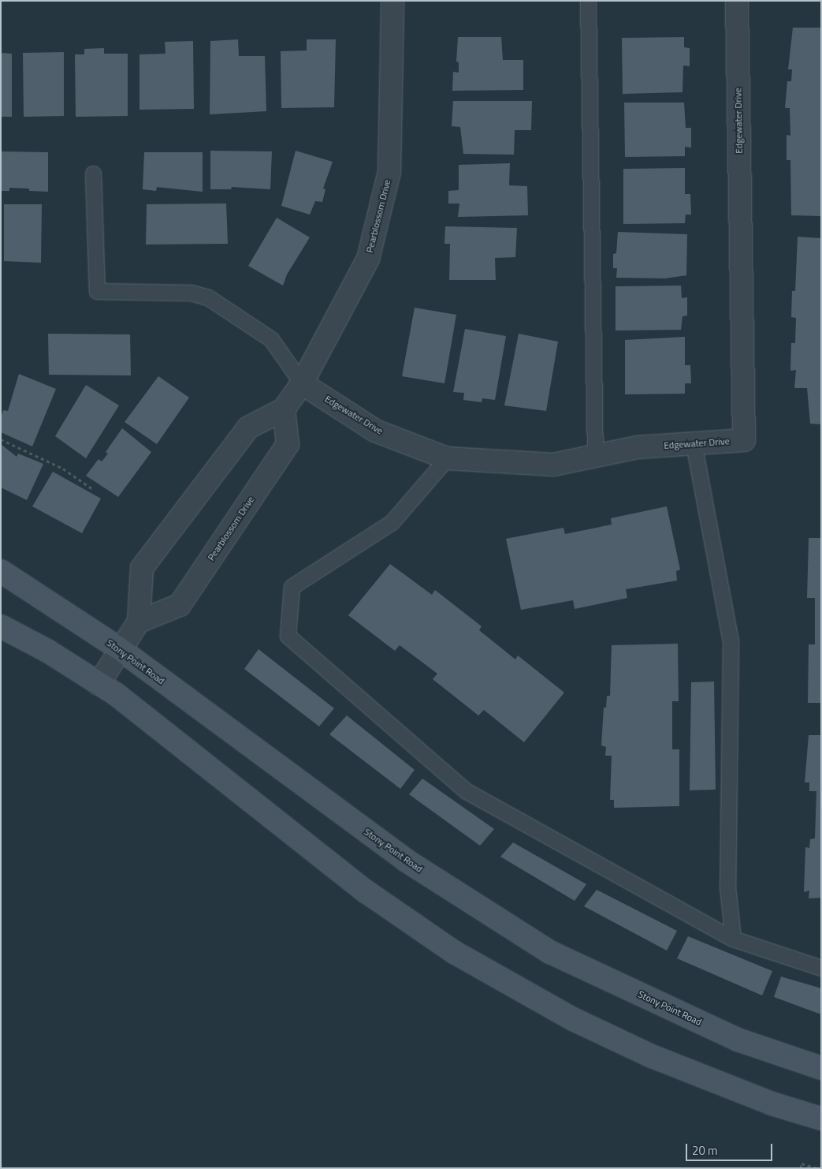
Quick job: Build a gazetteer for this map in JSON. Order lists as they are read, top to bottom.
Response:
{
  "streets": {
    "main road": ["Stony Point Road"],
    "street": ["Edgewater Drive", "Pearblossom Drive"]
  },
  "crossings": [
    ["Edgewater Drive", "Pearblossom Drive"],
    ["Pearblossom Drive", "Stony Point Road"]
  ],
  "scale_bar": "20 m"
}
